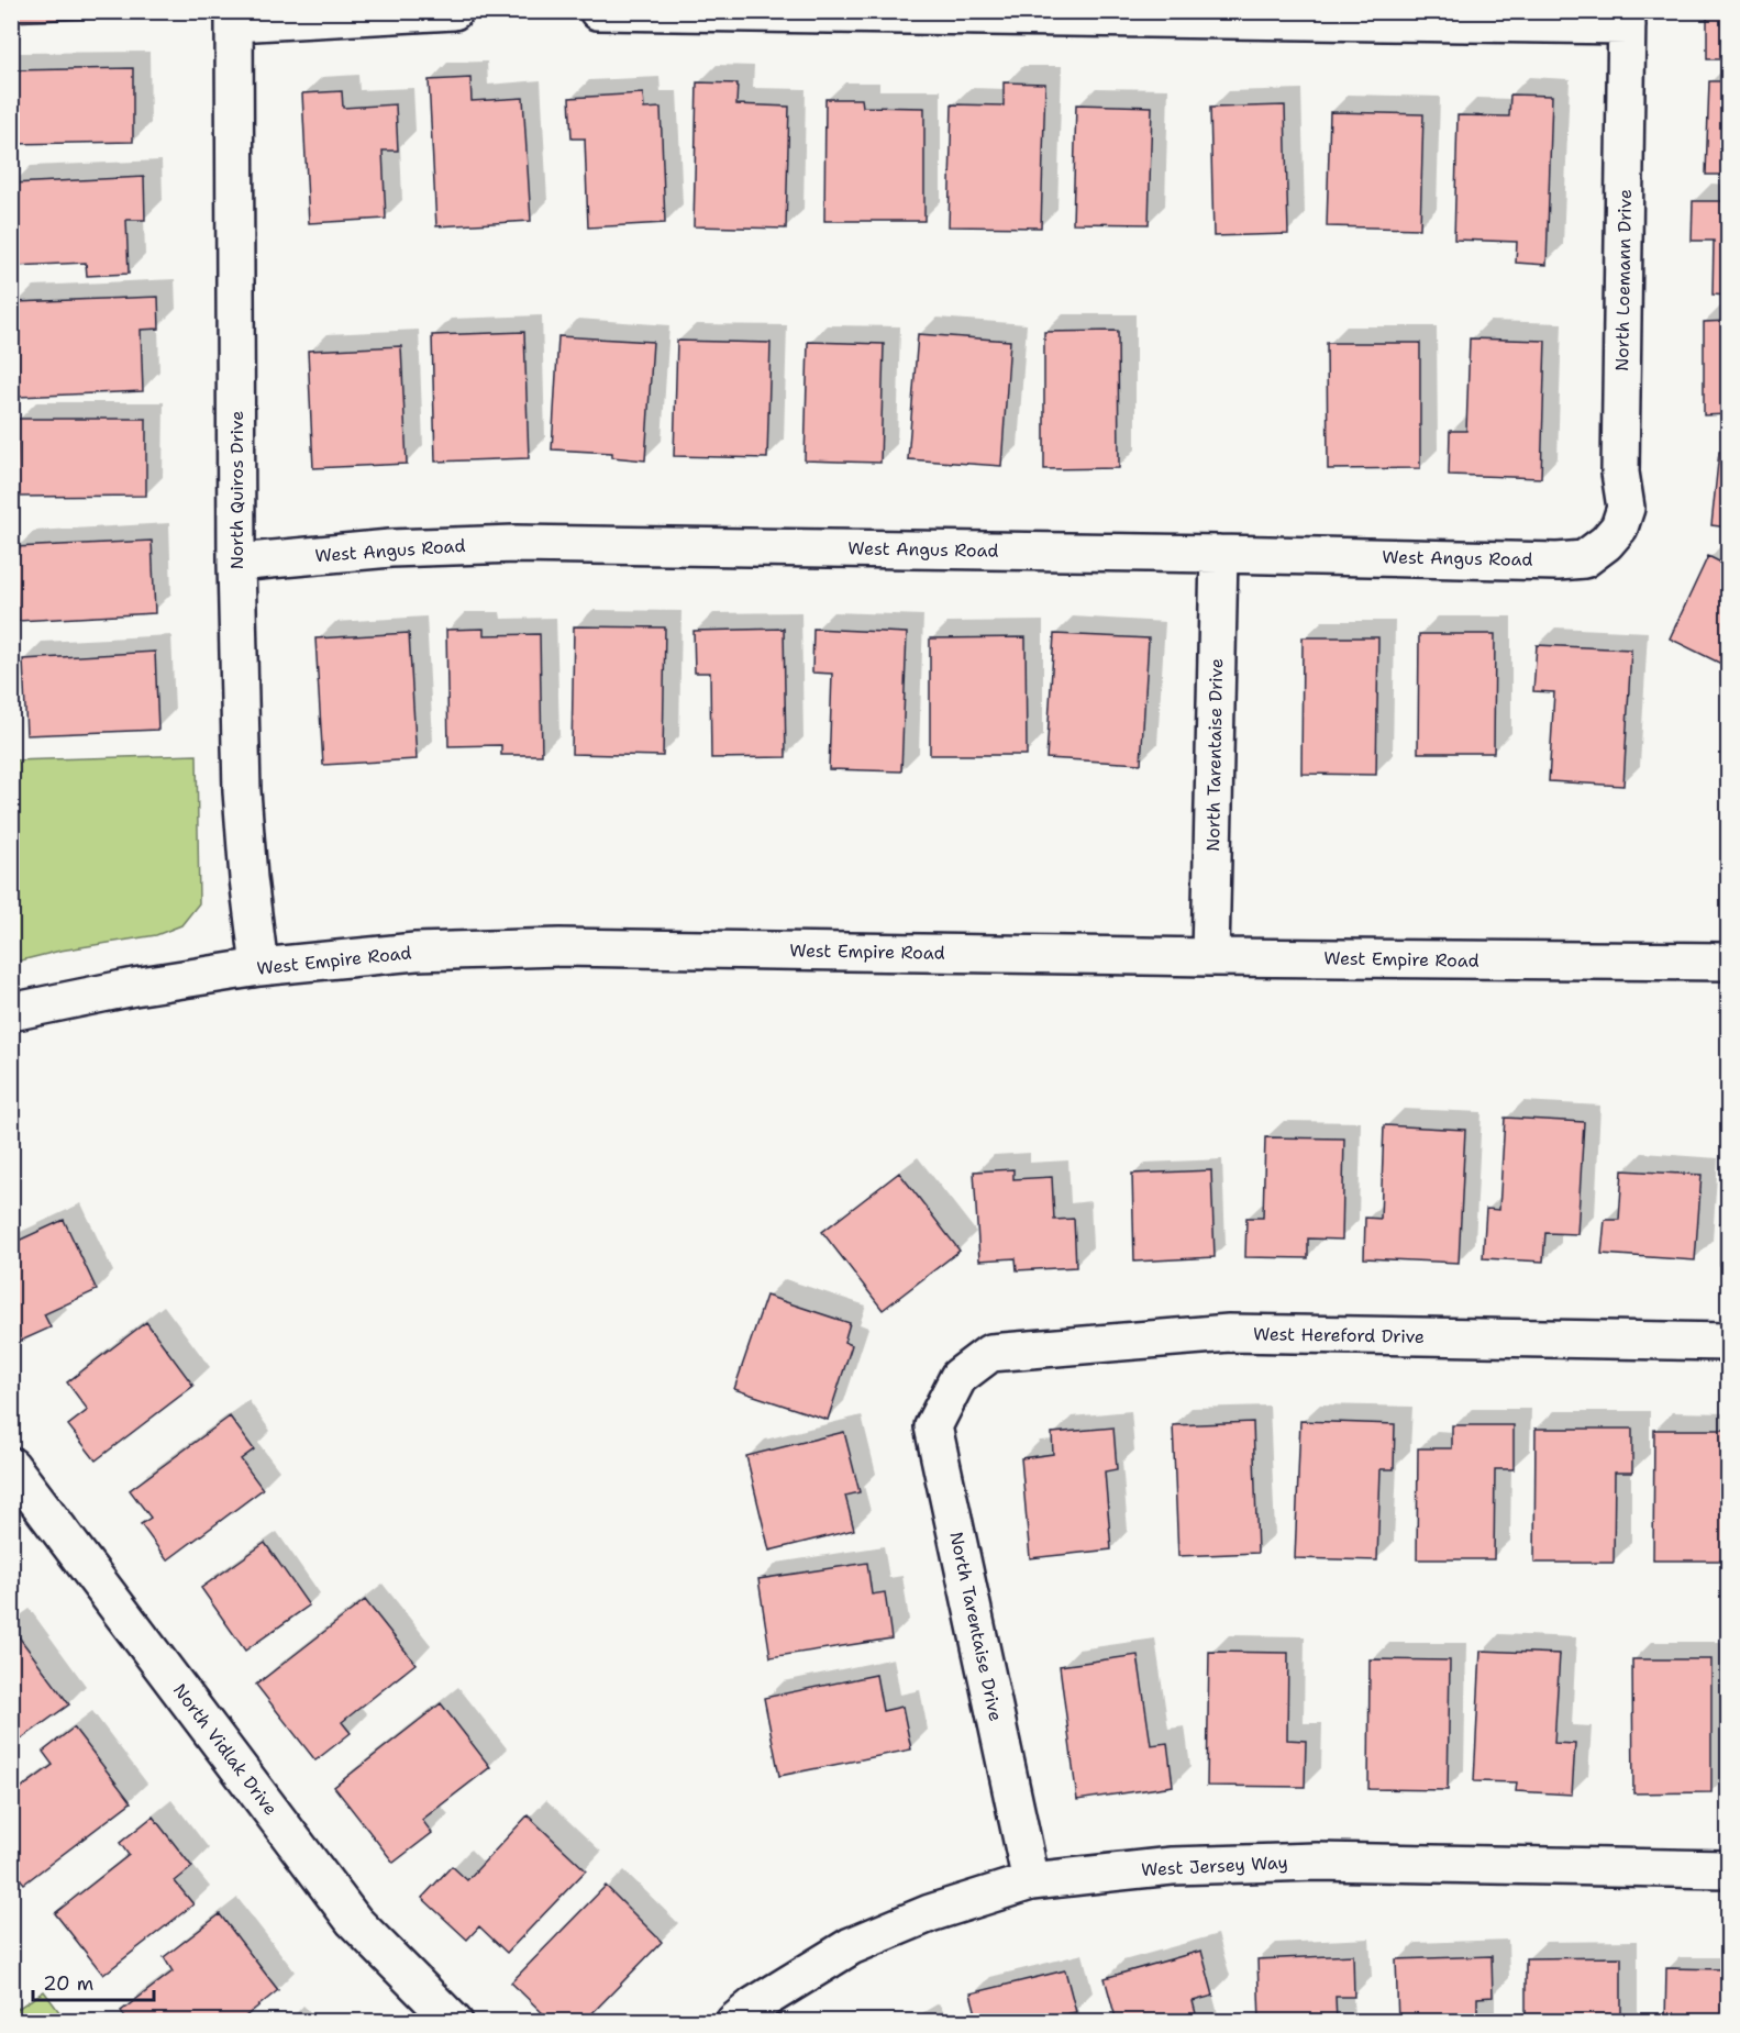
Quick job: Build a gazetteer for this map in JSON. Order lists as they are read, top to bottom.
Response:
{
  "streets": {
    "street": [
      "North Loemann Drive",
      "North Quiros Drive",
      "West Angus Road",
      "North Tarentaise Drive",
      "West Empire Road",
      "West Hereford Drive",
      "North Vidlak Drive",
      "West Jersey Way"
    ]
  },
  "crossings": [
    ["North Loemann Drive", "West Angus Road"],
    ["North Quiros Drive", "West Angus Road"],
    ["North Quiros Drive", "West Empire Road"],
    ["West Angus Road", "North Tarentaise Drive"],
    ["North Tarentaise Drive", "West Empire Road"],
    ["North Tarentaise Drive", "West Hereford Drive"],
    ["North Tarentaise Drive", "West Jersey Way"]
  ],
  "scale_bar": "20 m"
}
